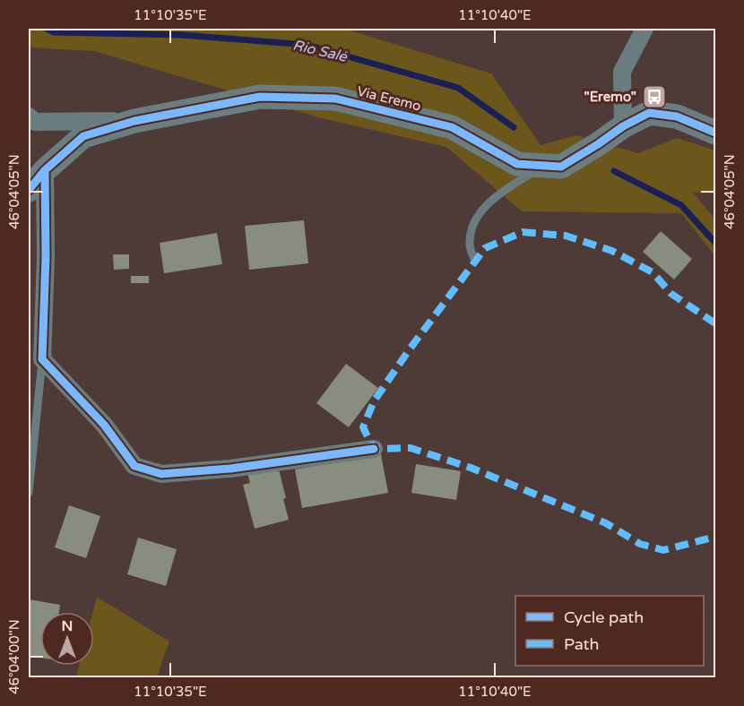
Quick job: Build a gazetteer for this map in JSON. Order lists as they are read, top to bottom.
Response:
{
  "streets": {
    "street": ["Via Eremo"]
  },
  "water": ["Rio Salé"],
  "places": {
    "bus stop": ["\"Eremo\""]
  },
  "legend": ["Cycle path", "Path"],
  "north": "top",
  "coordinates": [
    "11°10'35\"E",
    "11°10'40\"E",
    "46°04'05\"N",
    "46°04'00\"N"
  ]
}
